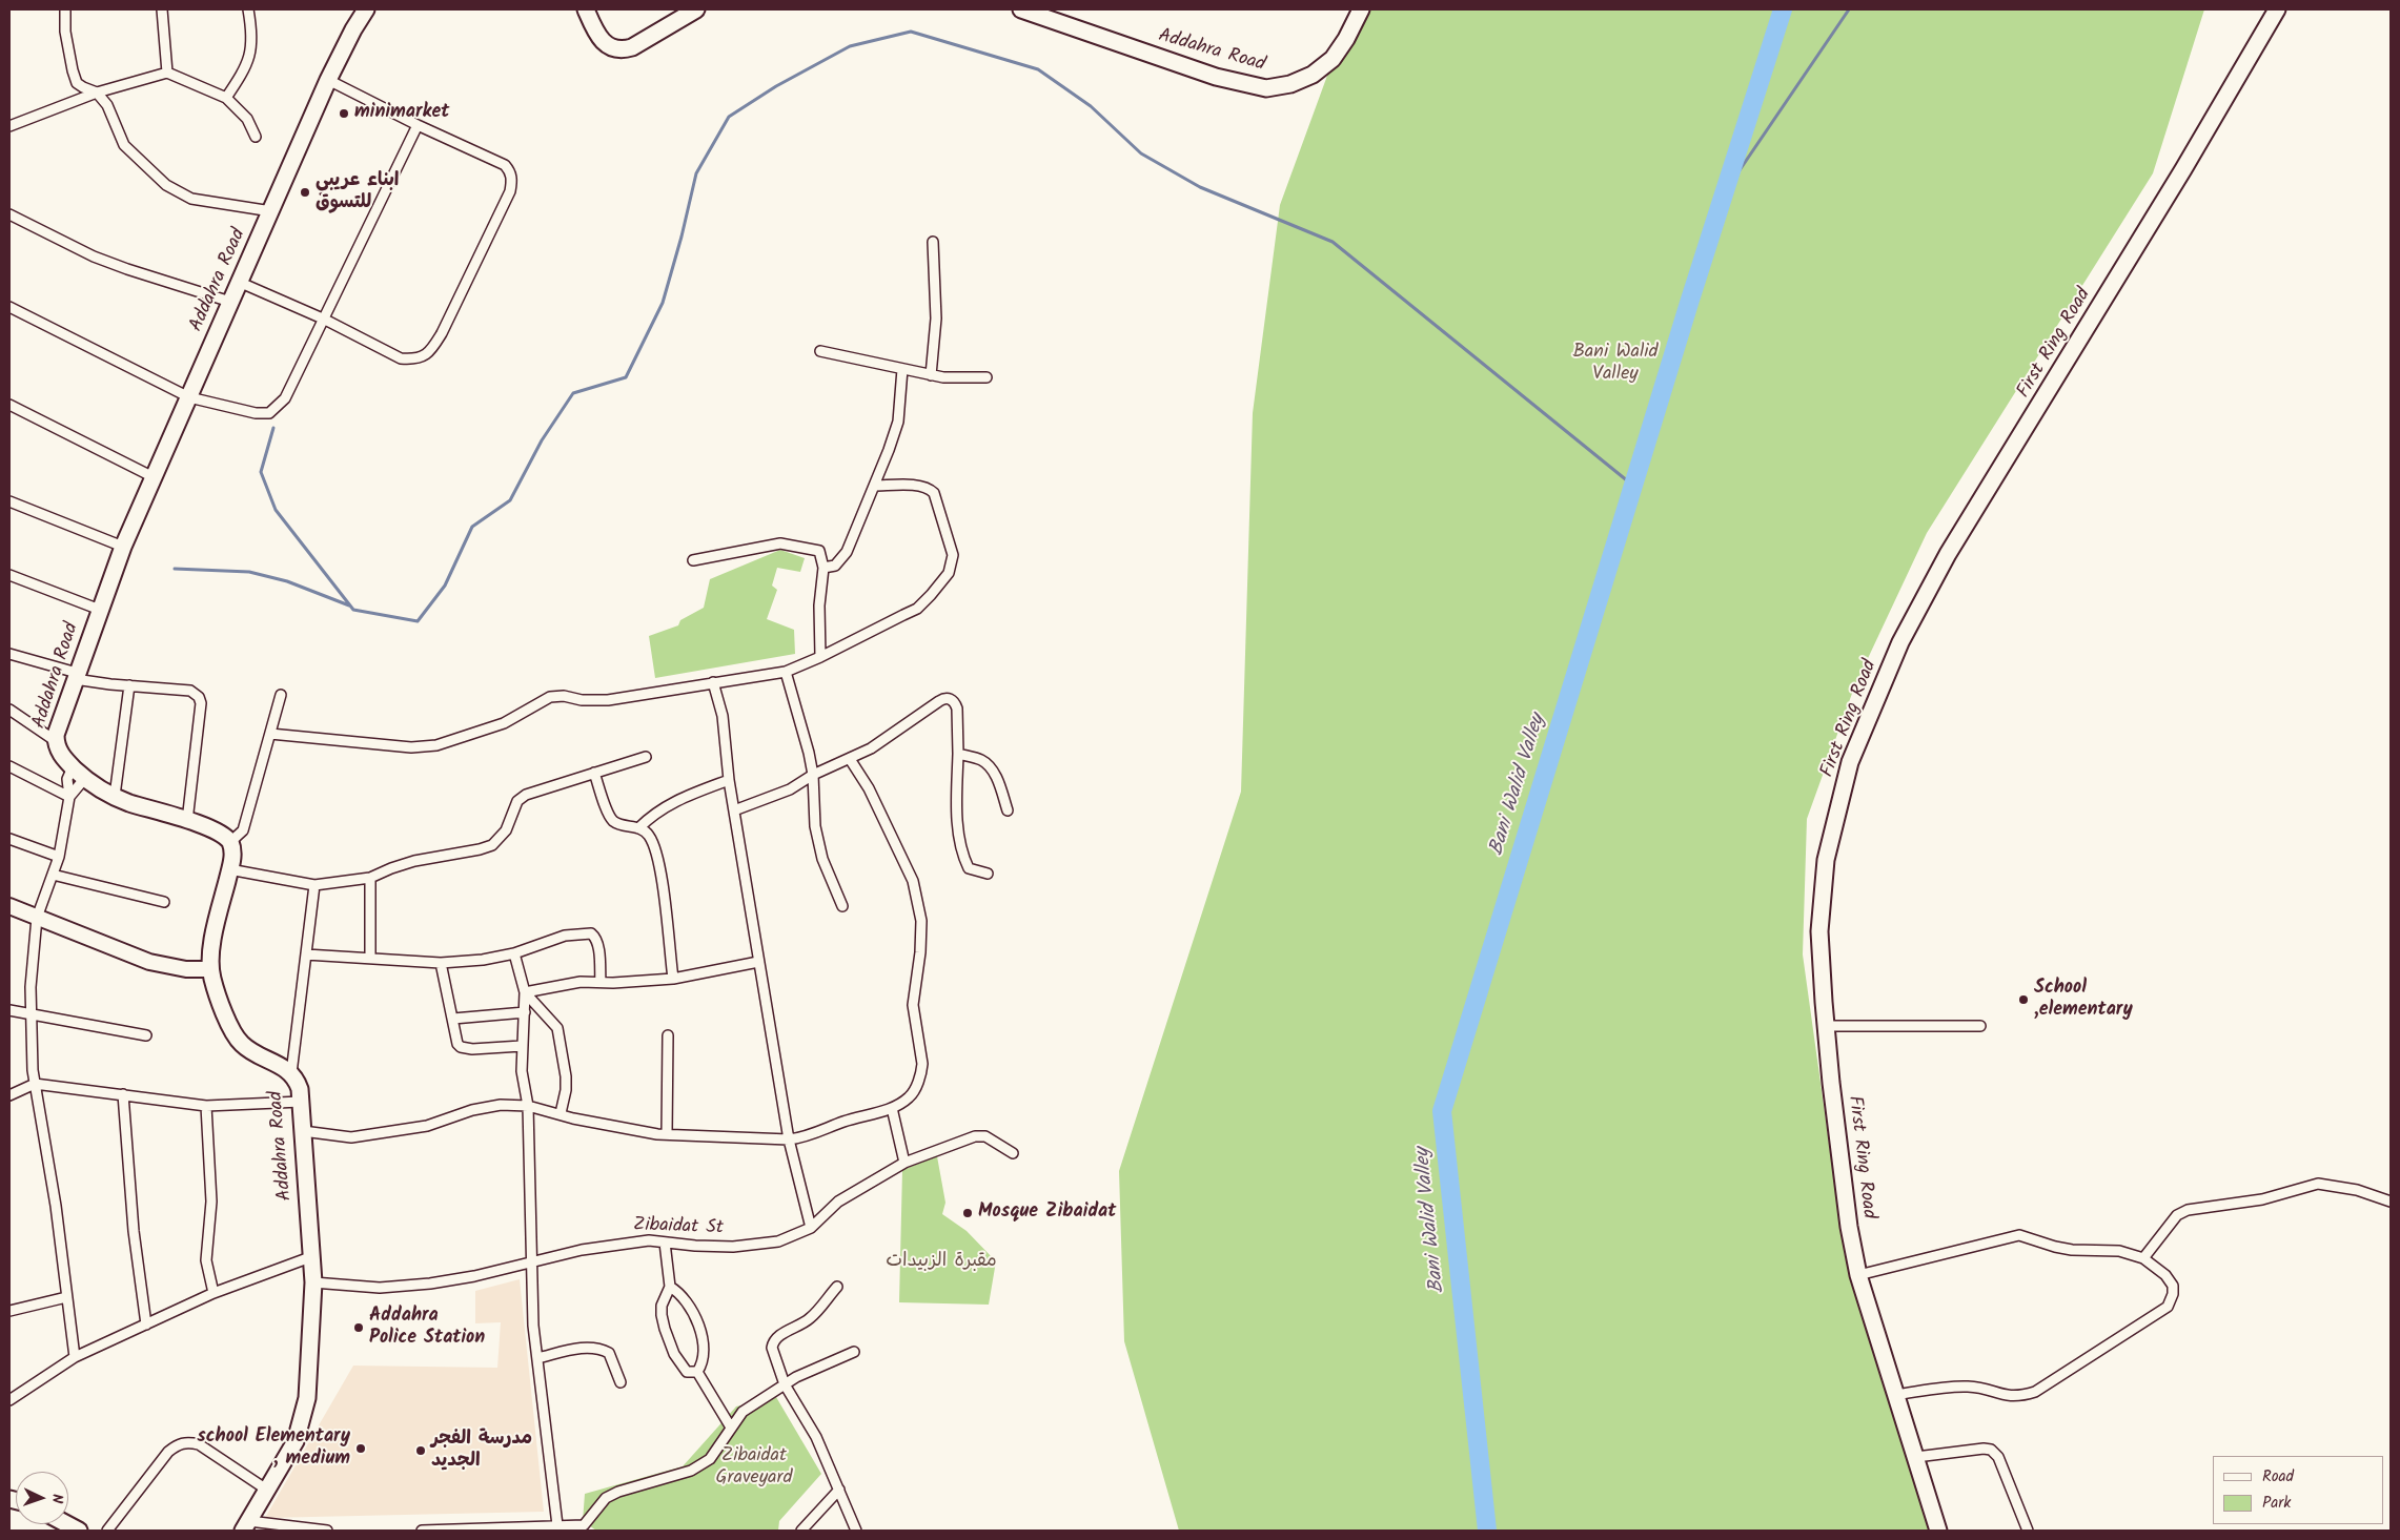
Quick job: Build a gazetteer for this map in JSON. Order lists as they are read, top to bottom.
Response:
{
  "streets": {
    "main road": ["Addahra Road", "First Ring Road"],
    "street": ["Zibaidat St"]
  },
  "crossings": [
    ["Addahra Road", "Zibaidat St"]
  ],
  "water": ["Bani Walid Valley"],
  "parks": ["Bani Walid Valley", "مقبرة الزبيدات", "Zibaidat Graveyard"],
  "places": [
    "minimarket",
    "ابناء عريبي للتسوق",
    "School ,elementary",
    "Mosque Zibaidat",
    "Addahra Police Station",
    "school Elementary , medium",
    "مدرسة الفجر الجديد"
  ],
  "legend": ["Road", "Park"],
  "north": "right"
}
